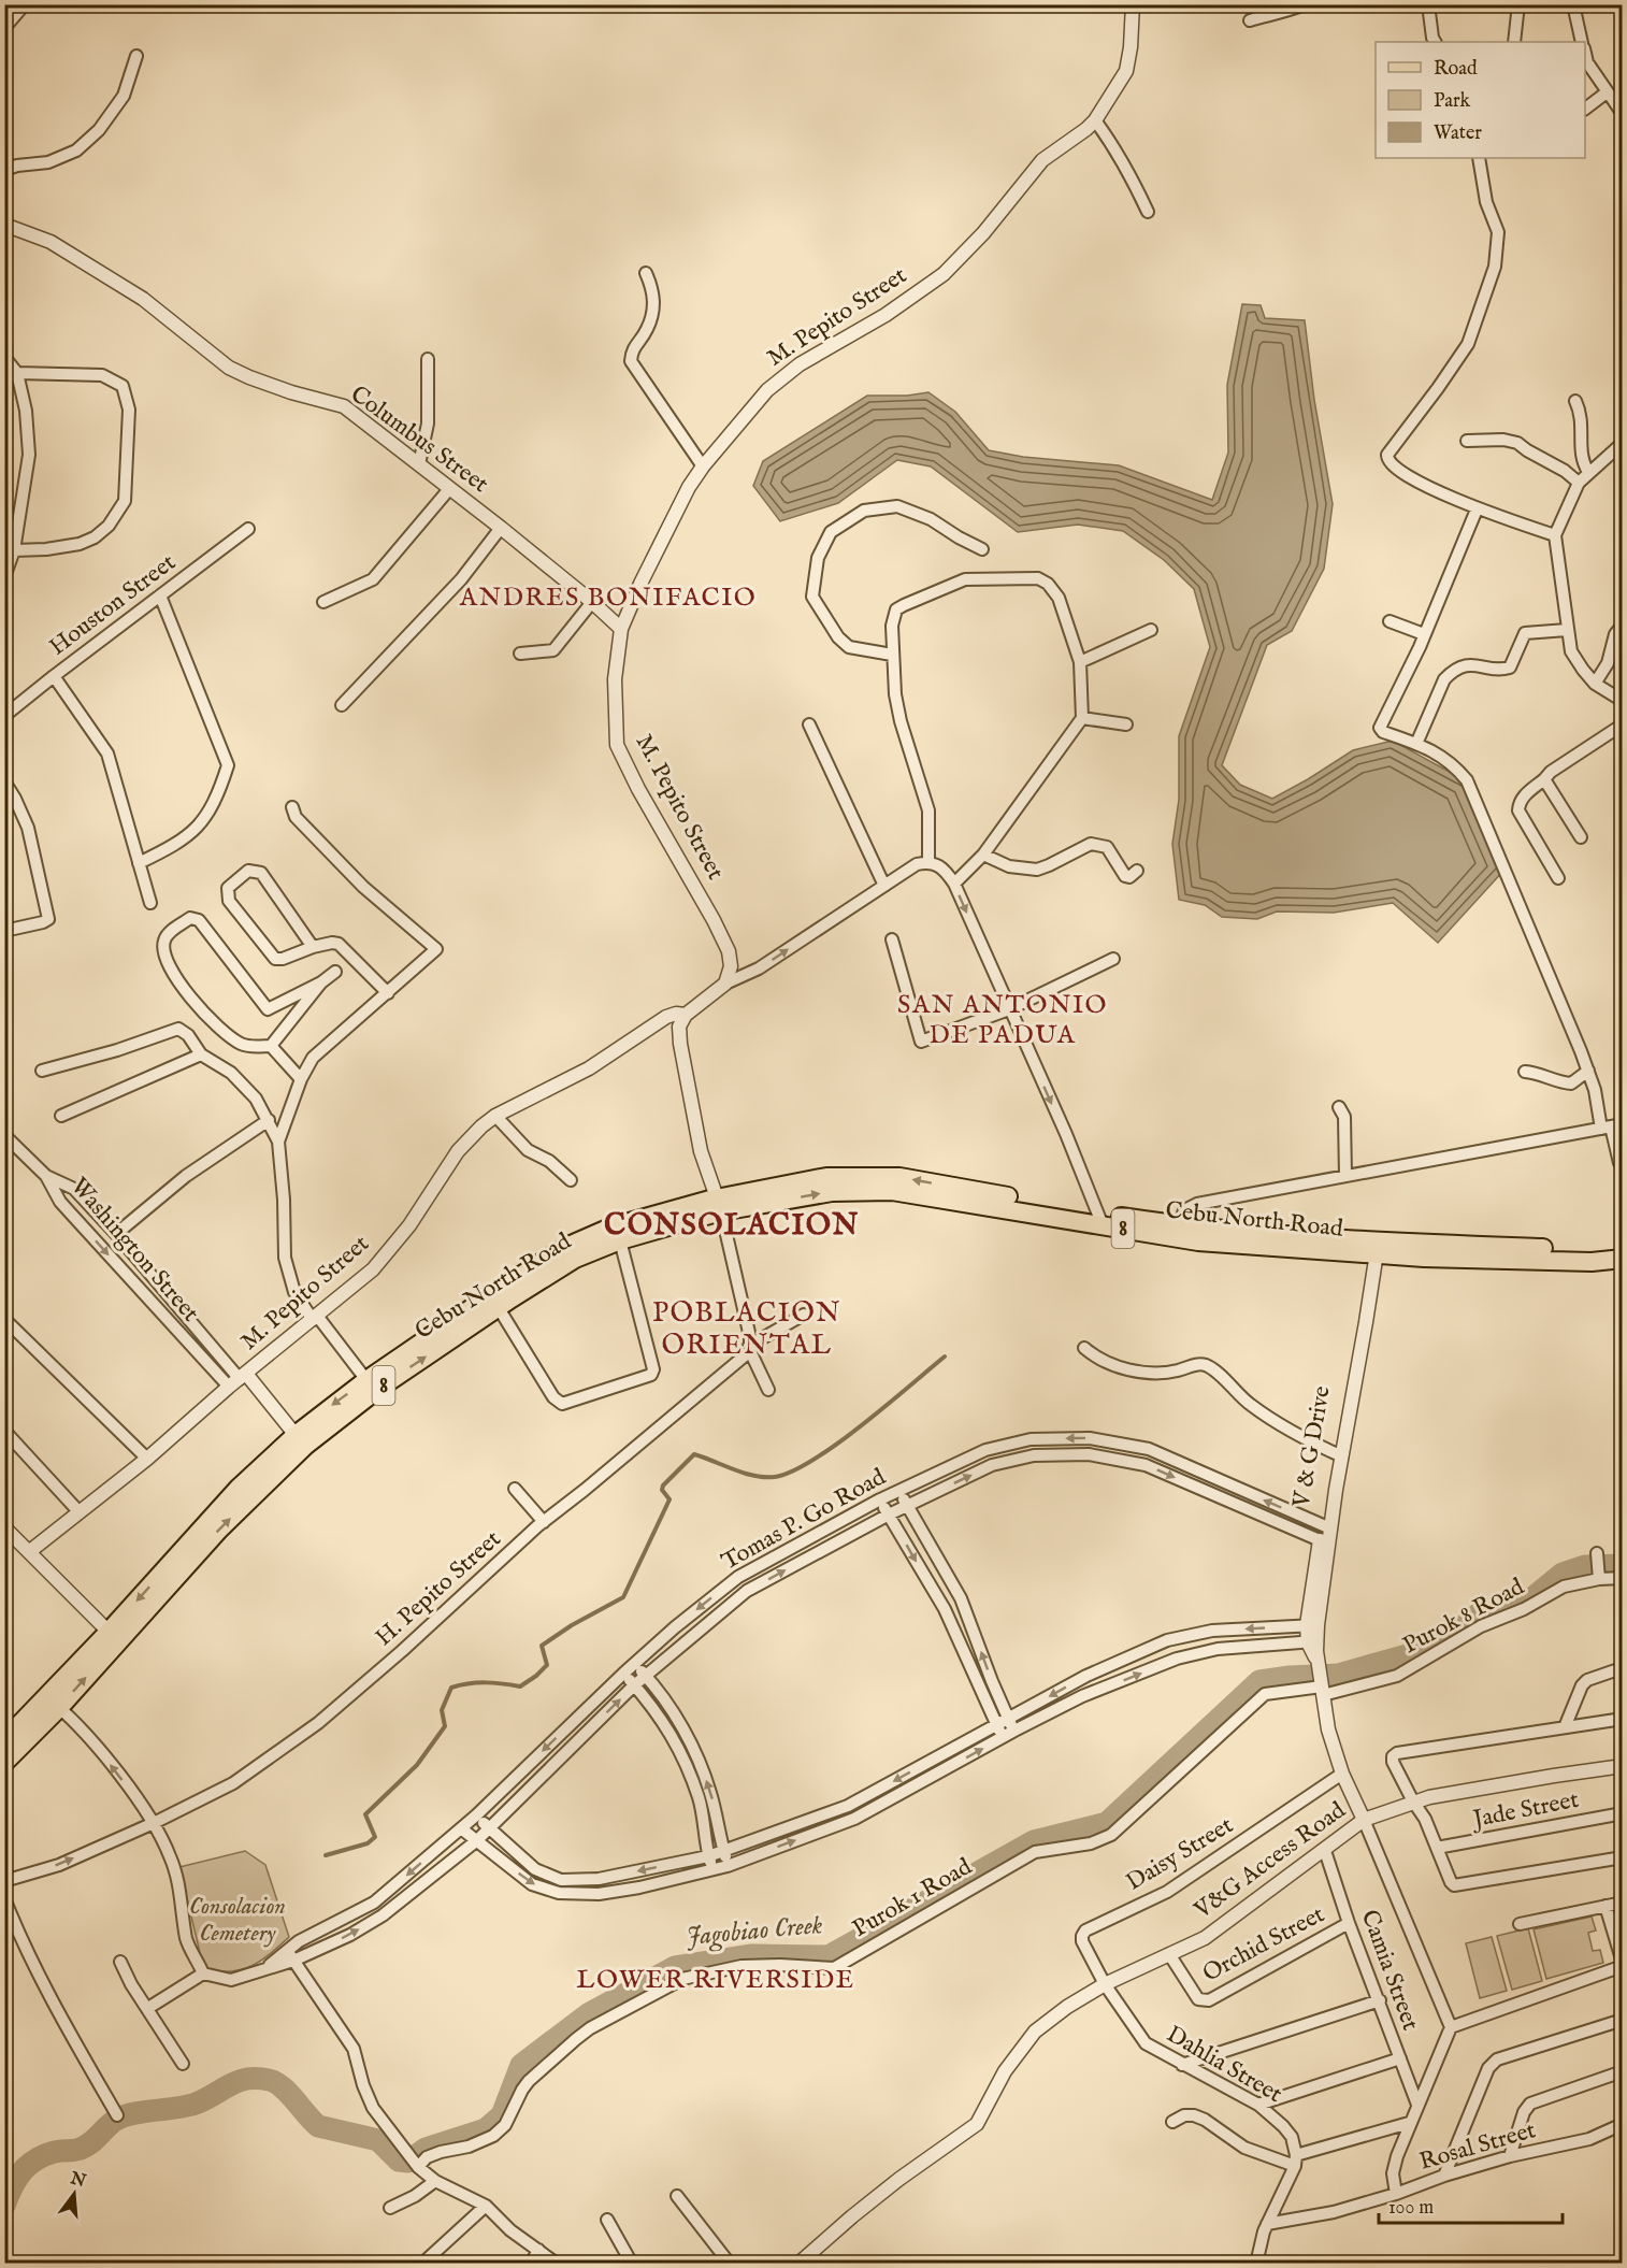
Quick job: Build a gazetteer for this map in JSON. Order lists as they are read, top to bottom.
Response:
{
  "streets": {
    "main road": ["Cebu North Road", "8"],
    "street": [
      "M. Pepito Street",
      "Columbus Street",
      "Houston Street",
      "Washington Street",
      "V & G Drive",
      "Tomas P. Go Road",
      "H. Pepito Street",
      "Purok 8 Road",
      "Jade Street",
      "Daisy Street",
      "V&G Access Road",
      "Purok 1 Road",
      "Orchid Street",
      "Camia Street",
      "Dahlia Street",
      "Rosal Street"
    ]
  },
  "crossings": [
    ["M. Pepito Street", "Columbus Street"],
    ["M. Pepito Street", "Washington Street"],
    ["Cebu North Road", "V & G Drive"],
    ["V & G Drive", "Tomas P. Go Road"],
    ["V & G Drive", "Purok 8 Road"],
    ["V & G Drive", "Daisy Street"],
    ["V & G Drive", "V&G Access Road"],
    ["V & G Drive", "Purok 1 Road"],
    ["Purok 8 Road", "Purok 1 Road"],
    ["Daisy Street", "V&G Access Road"],
    ["Daisy Street", "Dahlia Street"],
    ["V&G Access Road", "Orchid Street"],
    ["V&G Access Road", "Camia Street"],
    ["V&G Access Road", "Dahlia Street"],
    ["Orchid Street", "Camia Street"]
  ],
  "districts": [
    "ANDRES BONIFACIO",
    "SAN ANTONIO DE PADUA",
    "CONSOLACION",
    "POBLACION ORIENTAL",
    "LOWER RIVERSIDE"
  ],
  "water": ["Jagobiao Creek"],
  "parks": ["Consolacion Cemetery"],
  "legend": ["Road", "Park", "Water"],
  "scale_bar": "100 m",
  "north": "top"
}
